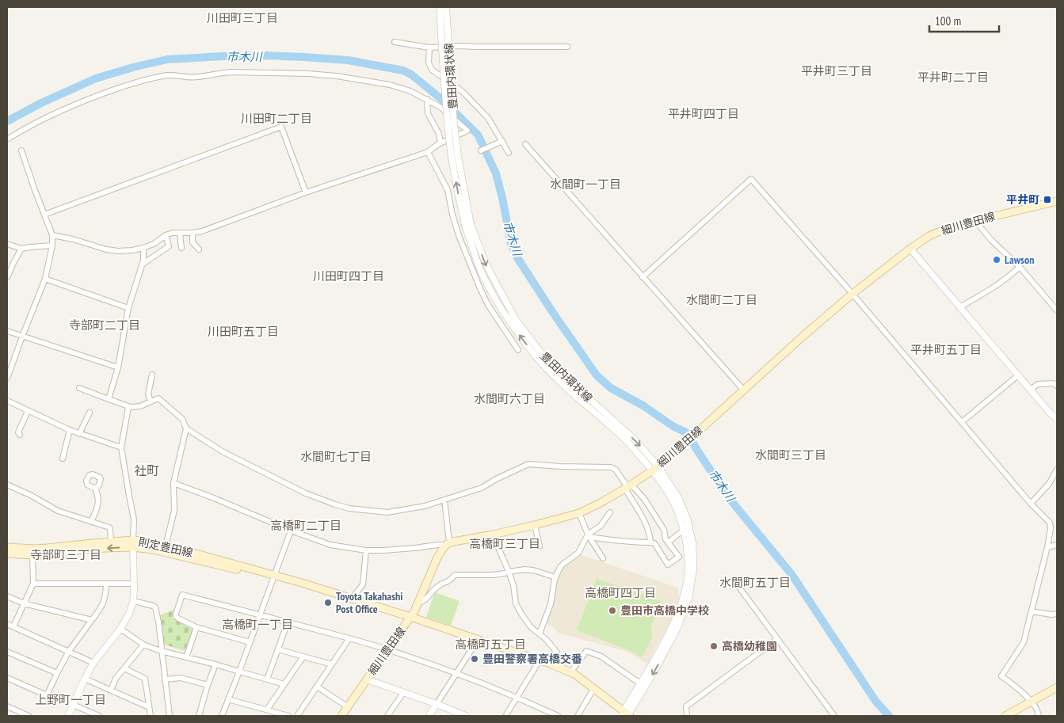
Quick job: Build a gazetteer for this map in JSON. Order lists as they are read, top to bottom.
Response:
{
  "streets": {
    "main road": ["細川豊田線", "則定豊田線"],
    "street": ["豊田内環状線"]
  },
  "crossings": [
    ["豊田内環状線", "細川豊田線"],
    ["豊田内環状線", "則定豊田線"],
    ["細川豊田線", "則定豊田線"]
  ],
  "districts": [
    "川田町三丁目",
    "平井町三丁目",
    "平井町二丁目",
    "平井町四丁目",
    "川田町二丁目",
    "水間町一丁目",
    "川田町四丁目",
    "水間町二丁目",
    "寺部町二丁目",
    "川田町五丁目",
    "平井町五丁目",
    "水間町六丁目",
    "水間町三丁目",
    "水間町七丁目",
    "社町",
    "高橋町二丁目",
    "高橋町三丁目",
    "寺部町三丁目",
    "水間町五丁目",
    "高橋町四丁目",
    "高橋町一丁目",
    "高橋町五丁目",
    "上野町一丁目"
  ],
  "water": ["市木川"],
  "places": {
    "transit": ["平井町"],
    "other": [
      "Lawson",
      "Toyota Takahashi Post Office",
      "豊田市高橋中学校",
      "高橋幼稚園",
      "豊田警察署高橋交番"
    ]
  },
  "scale_bar": "100 m"
}
